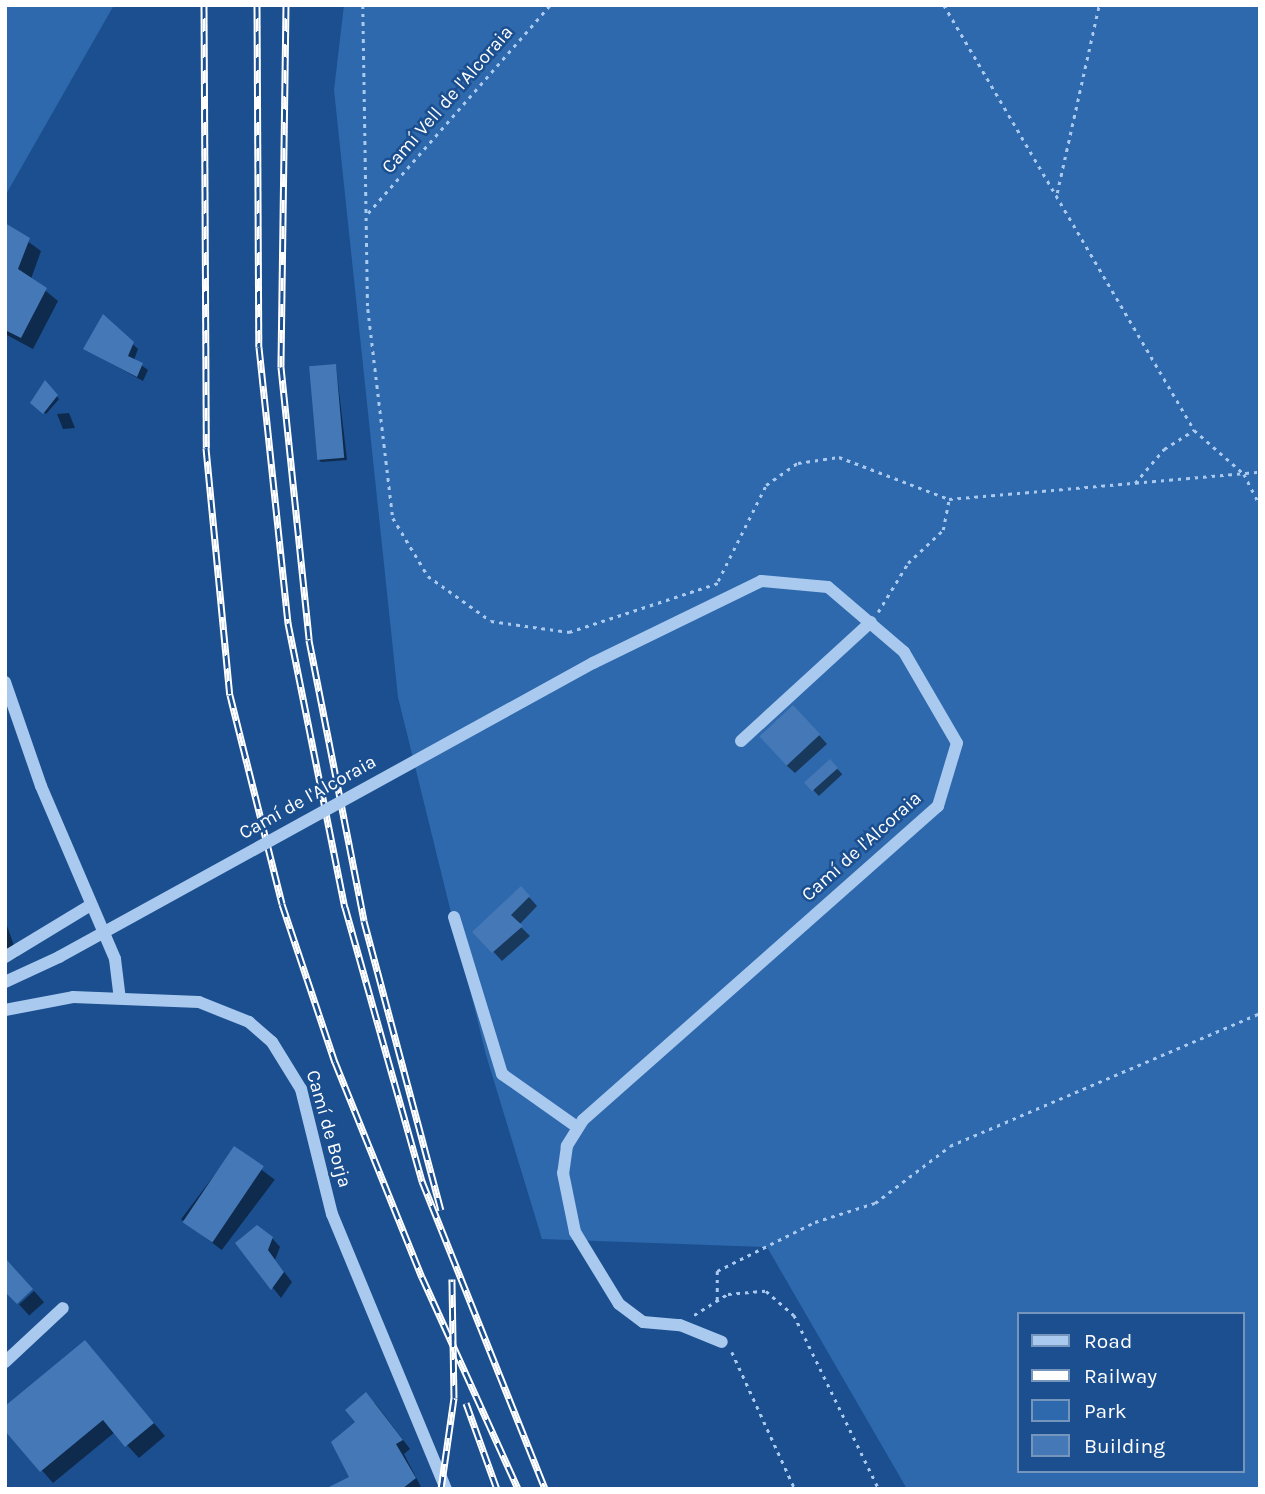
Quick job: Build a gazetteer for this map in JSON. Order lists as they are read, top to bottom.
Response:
{
  "streets": {
    "street": ["Camí de l'Alcoraia", "Camí de Borja"],
    "path": ["Camí Vell de l'Alcoraia"]
  },
  "legend": [
    "Road",
    "Railway",
    "Park",
    "Building"
  ]
}
